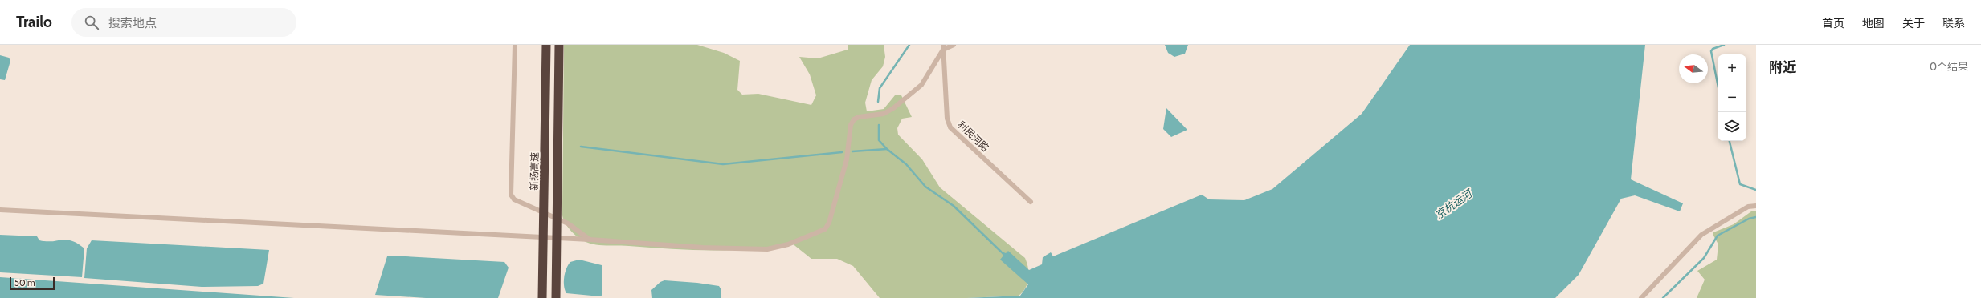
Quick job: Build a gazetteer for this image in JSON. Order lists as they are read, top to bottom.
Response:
{
  "streets": {
    "highway": ["新扬高速"],
    "street": ["利民河路"]
  },
  "water": ["京杭运河"],
  "scale_bar": "50 m",
  "north": "left",
  "page": {
    "header": "Trailo",
    "search": "搜索地点",
    "nav": [
      "首页",
      "地图",
      "关于",
      "联系"
    ],
    "heading": ["附近", "0个结果"],
    "map_buttons": ["+", "−"],
    "scale": "50 m"
  }
}
